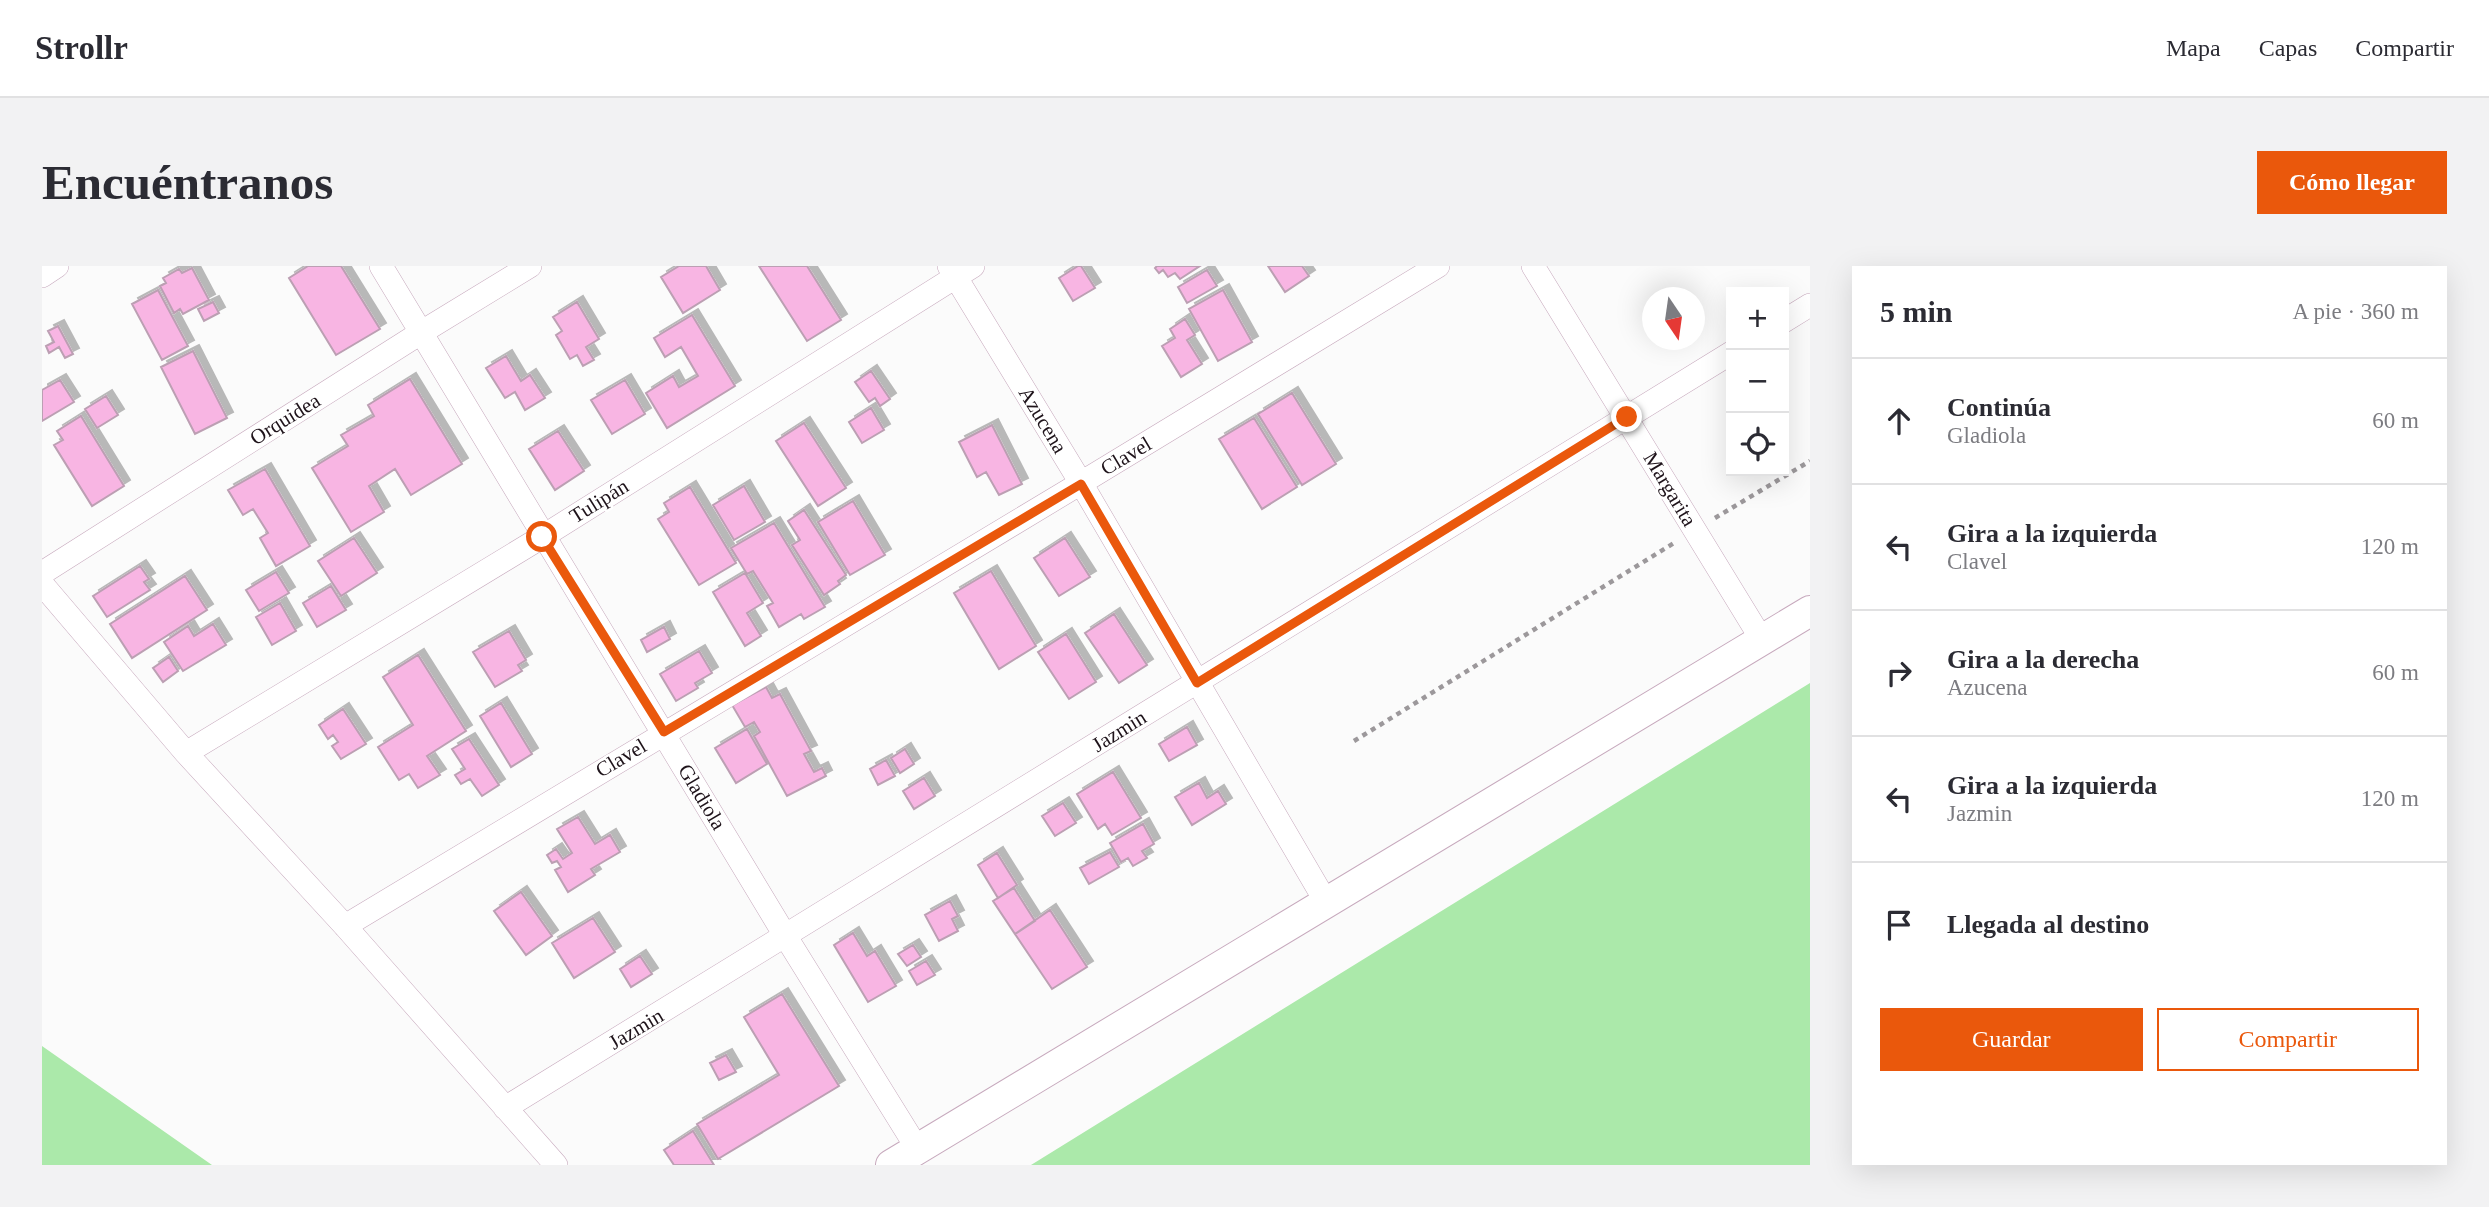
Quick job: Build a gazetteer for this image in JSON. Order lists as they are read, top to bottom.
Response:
{
  "streets": {
    "street": [
      "Orquidea",
      "Azucena",
      "Clavel",
      "Margarita",
      "Tulipán",
      "Jazmin",
      "Gladiola"
    ]
  },
  "crossings": [
    ["Orquidea", "Gladiola"],
    ["Azucena", "Clavel"],
    ["Azucena", "Tulipán"],
    ["Azucena", "Jazmin"],
    ["Clavel", "Gladiola"],
    ["Margarita", "Jazmin"],
    ["Tulipán", "Gladiola"],
    ["Jazmin", "Gladiola"]
  ],
  "north": "bottom",
  "page": {
    "header": "Strollr",
    "nav": ["Mapa", "Capas", "Compartir"],
    "buttons": [
      "Cómo llegar",
      ["Guardar", "Compartir"]
    ],
    "title": "Encuéntranos",
    "heading": ["5 min", "A pie · 360 m"],
    "map_buttons": ["+", "−"],
    "list": [
      ["Continúa", "Gladiola", "60 m"],
      ["Gira a la izquierda", "Clavel", "120 m"],
      ["Gira a la derecha", "Azucena", "60 m"],
      ["Gira a la izquierda", "Jazmin", "120 m"],
      "Llegada al destino"
    ]
  }
}
